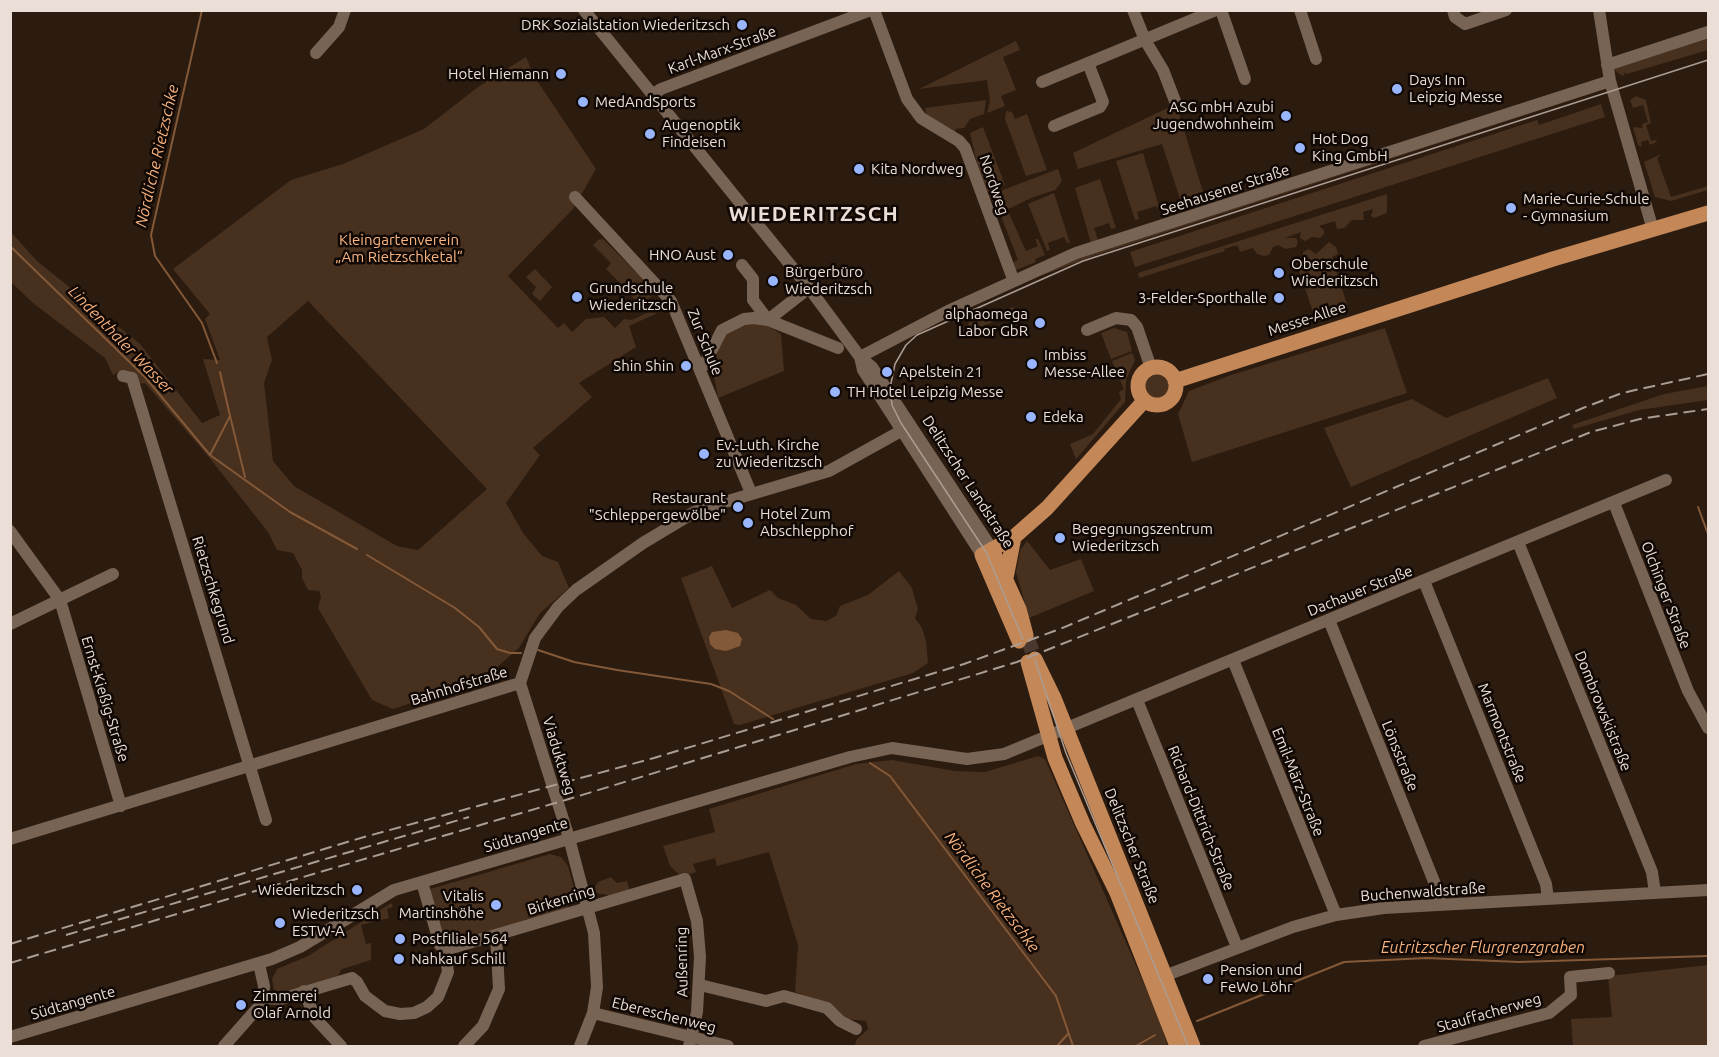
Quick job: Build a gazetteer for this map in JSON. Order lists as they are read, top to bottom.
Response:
{
  "streets": {
    "main road": ["Messe-Allee", "Delitzscher Landstraße", "Delitzscher Straße"],
    "street": [
      "Karl-Marx-Straße",
      "Nordweg",
      "Seehausener Straße",
      "Zur Schule",
      "Rietzschkegrund",
      "Dachauer Straße",
      "Olchinger Straße",
      "Bahnhofstraße",
      "Ernst-Kießig-Straße",
      "Dombrowskistraße",
      "Marmontstraße",
      "Viaduktweg",
      "Lönsstraße",
      "Emil-März-Straße",
      "Richard-Dittrich-Straße",
      "Südtangente",
      "Buchenwaldstraße",
      "Birkenring",
      "Außenring",
      "Stauffacherweg",
      "Ebereschenweg"
    ]
  },
  "crossings": [
    ["Karl-Marx-Straße", "Nordweg"],
    ["Karl-Marx-Straße", "Delitzscher Landstraße"],
    ["Nordweg", "Seehausener Straße"],
    ["Seehausener Straße", "Delitzscher Landstraße"],
    ["Zur Schule", "Bahnhofstraße"],
    ["Delitzscher Landstraße", "Bahnhofstraße"],
    ["Rietzschkegrund", "Bahnhofstraße"],
    ["Dachauer Straße", "Olchinger Straße"],
    ["Dachauer Straße", "Dombrowskistraße"],
    ["Dachauer Straße", "Marmontstraße"],
    ["Dachauer Straße", "Lönsstraße"],
    ["Dachauer Straße", "Emil-März-Straße"],
    ["Dachauer Straße", "Richard-Dittrich-Straße"],
    ["Dachauer Straße", "Südtangente"],
    ["Dachauer Straße", "Delitzscher Straße"],
    ["Bahnhofstraße", "Ernst-Kießig-Straße"],
    ["Bahnhofstraße", "Viaduktweg"],
    ["Dombrowskistraße", "Buchenwaldstraße"],
    ["Marmontstraße", "Buchenwaldstraße"],
    ["Viaduktweg", "Südtangente"],
    ["Viaduktweg", "Birkenring"],
    ["Viaduktweg", "Ebereschenweg"],
    ["Lönsstraße", "Buchenwaldstraße"],
    ["Emil-März-Straße", "Buchenwaldstraße"],
    ["Richard-Dittrich-Straße", "Buchenwaldstraße"],
    ["Südtangente", "Delitzscher Straße"],
    ["Delitzscher Straße", "Buchenwaldstraße"],
    ["Birkenring", "Außenring"],
    ["Außenring", "Ebereschenweg"]
  ],
  "districts": ["WIEDERITZSCH"],
  "water": ["Nördliche Rietzschke", "Lindenthaler Wasser", "Eutritzscher Flurgrenzgraben"],
  "parks": ["Kleingartenverein „Am Rietzschketal“"],
  "places": [
    "DRK Sozialstation Wiederitzsch",
    "Hotel Hiemann",
    "Days Inn Leipzig Messe",
    "MedAndSports",
    "ASG mbH Azubi Jugendwohnheim",
    "Augenoptik Findeisen",
    "Hot Dog King GmbH",
    "Kita Nordweg",
    "Marie-Curie-Schule - Gymnasium",
    "HNO Aust",
    "Oberschule Wiederitzsch",
    "Bürgerbüro Wiederitzsch",
    "Grundschule Wiederitzsch",
    "3-Felder-Sporthalle",
    "alphaomega Labor GbR",
    "Imbiss Messe-Allee",
    "Shin Shin",
    "Apelstein 21",
    "TH Hotel Leipzig Messe",
    "Edeka",
    "Ev.-Luth. Kirche zu Wiederitzsch",
    "Restaurant \"Schleppergewölbe\"",
    "Hotel Zum Abschlepphof",
    "Begegnungszentrum Wiederitzsch",
    "Wiederitzsch",
    "Vitalis Martinshöhe",
    "Wiederitzsch ESTW-A",
    "Postfiliale 564",
    "Nahkauf Schill",
    "Pension und FeWo Löhr",
    "Zimmerei Olaf Arnold"
  ]
}
